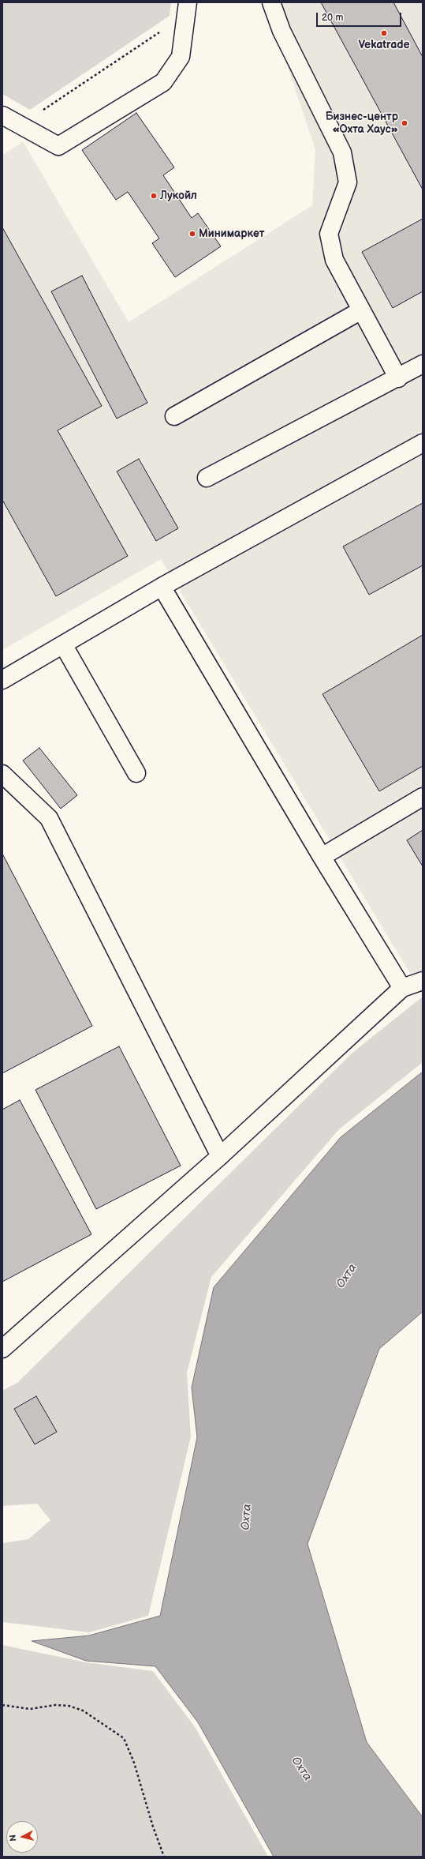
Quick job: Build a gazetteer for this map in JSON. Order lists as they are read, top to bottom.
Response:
{
  "water": ["Охта"],
  "places": [
    "Vekatrade",
    "Бизнес-центр «Охта Хаус»",
    "Лукойл",
    "Минимаркет"
  ],
  "scale_bar": "20 m",
  "north": "left"
}
